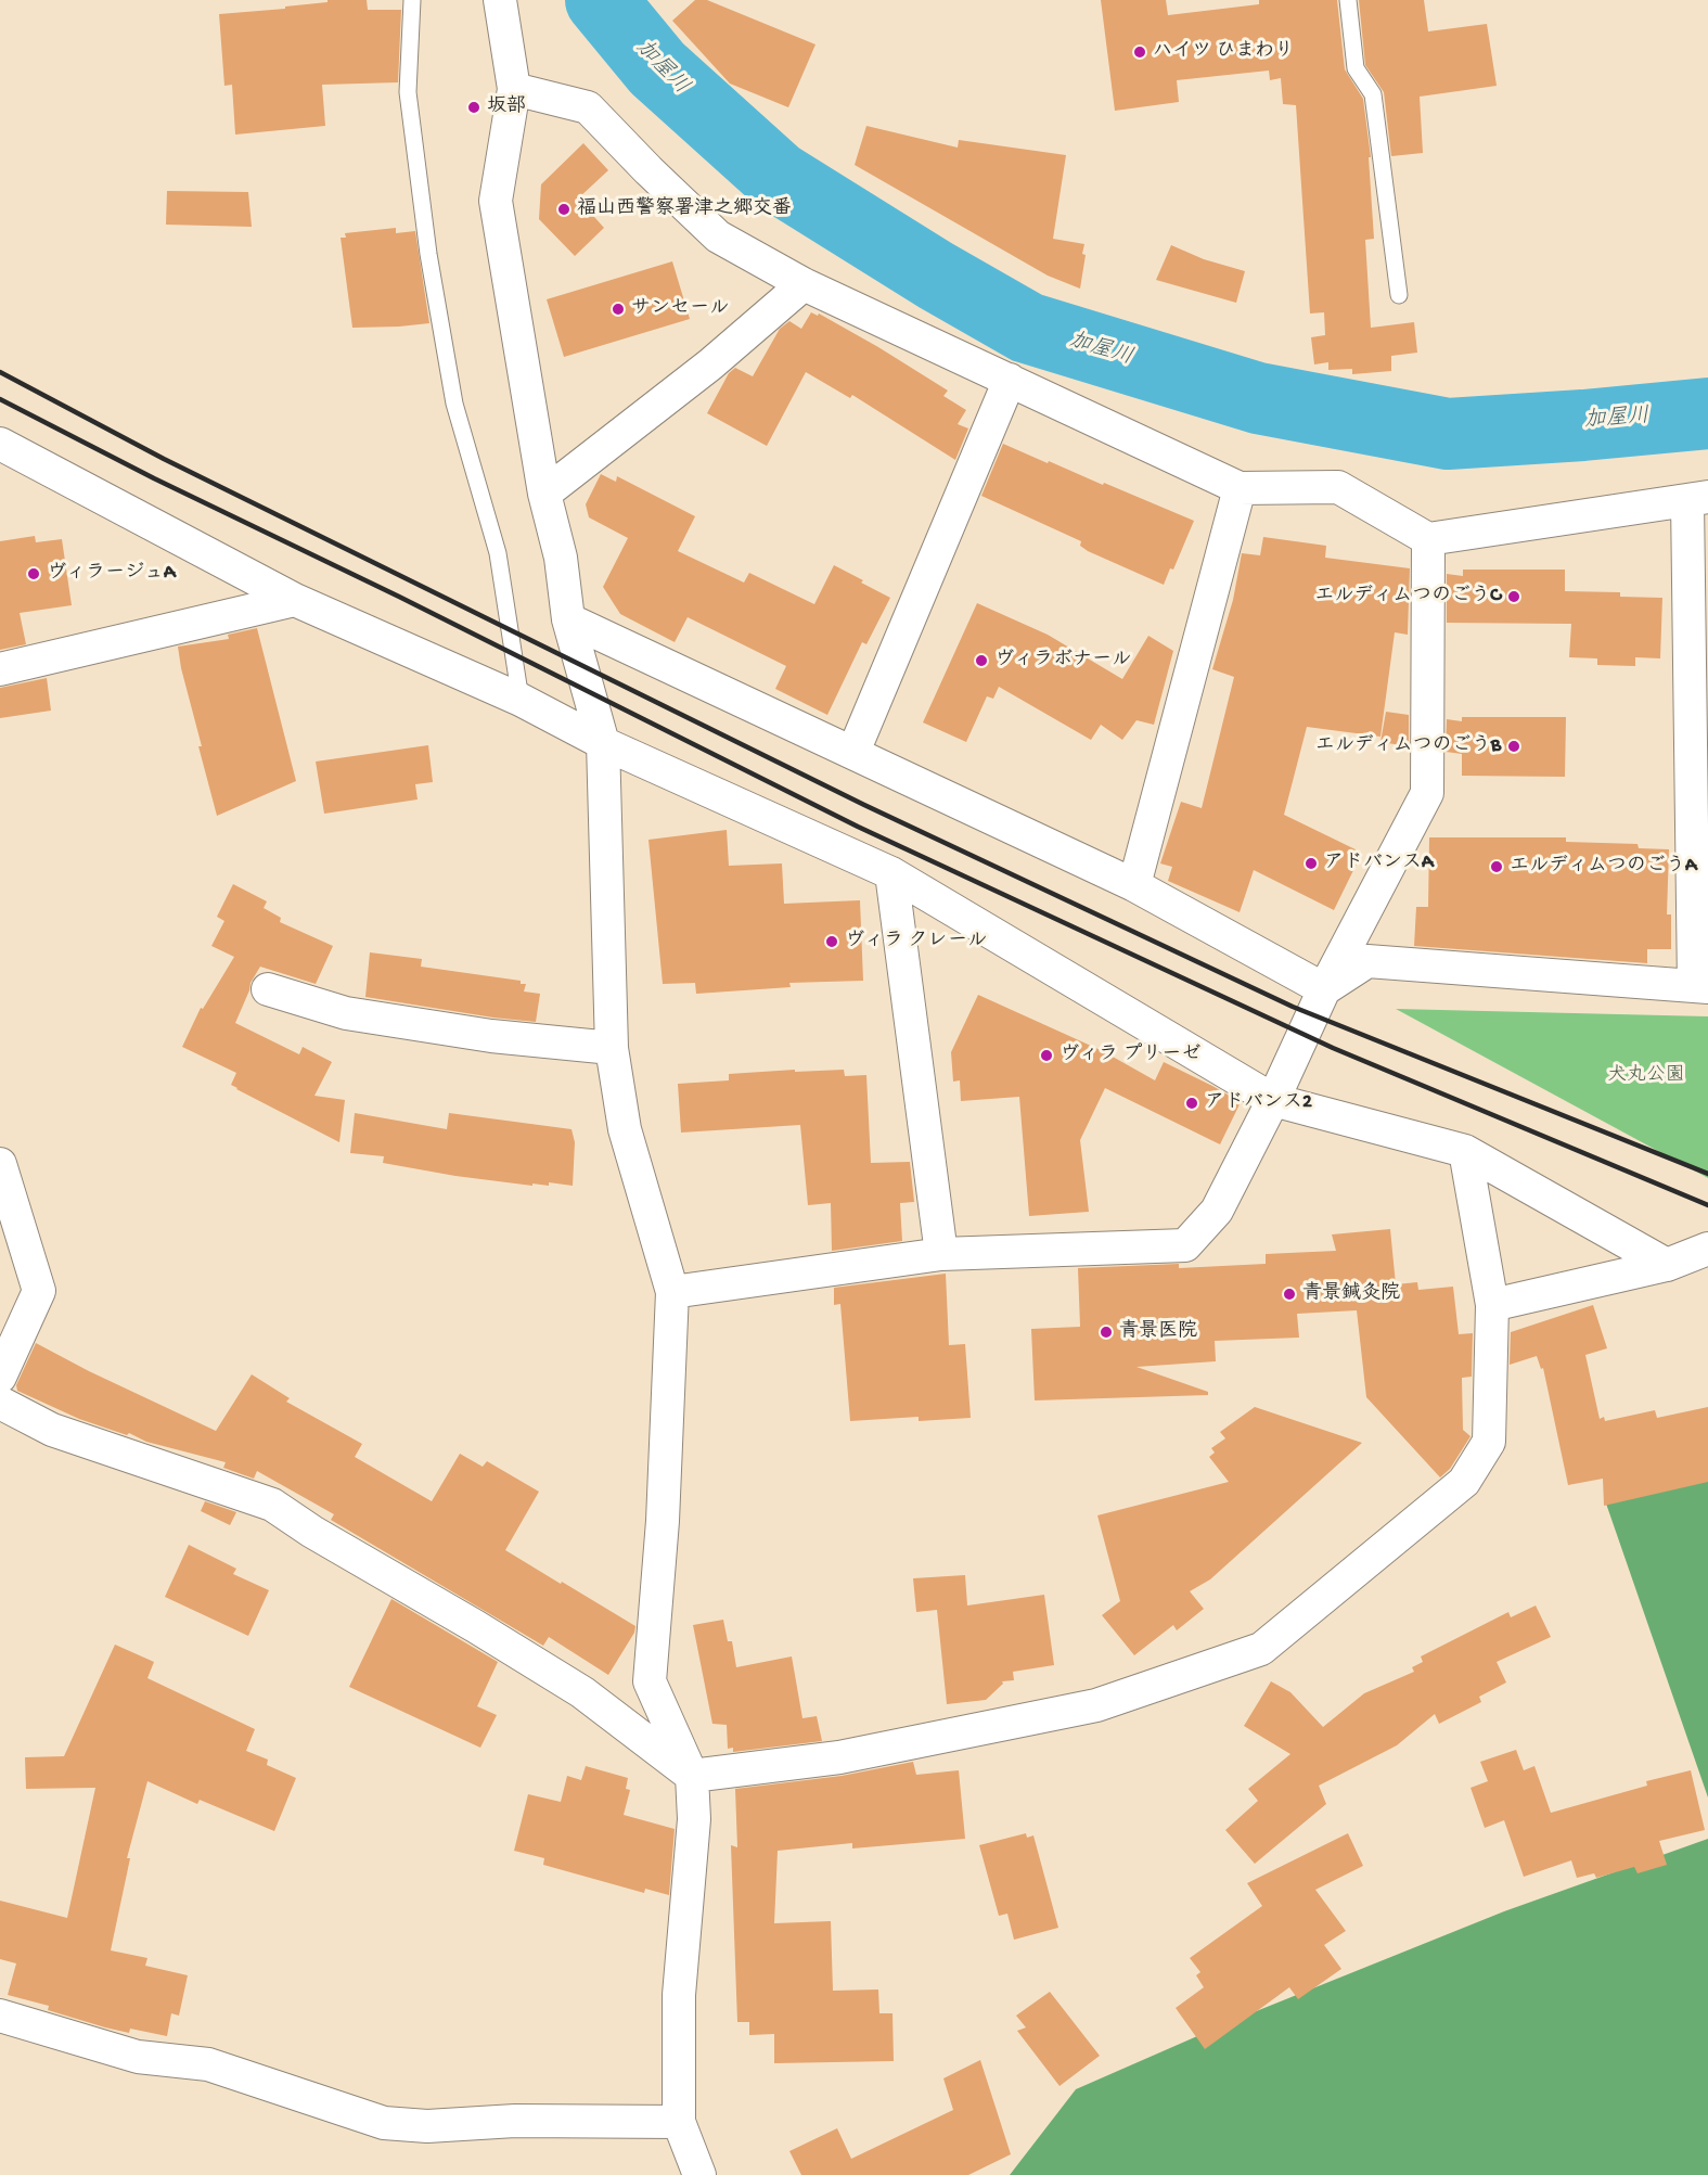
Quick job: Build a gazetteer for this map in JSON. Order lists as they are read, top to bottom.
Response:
{
  "water": ["加屋川"],
  "parks": ["犬丸公園"],
  "places": [
    "ハイツ ひまわり",
    "坂部",
    "福山西警察署津之郷交番",
    "サンセール",
    "ヴィラージュA",
    "エルディムつのごうC",
    "ヴィラボナール",
    "エルディムつのごうB",
    "アドバンスA",
    "エルディムつのごうA",
    "ヴィラ クレール",
    "ヴィラ プリーゼ",
    "アドバンス2",
    "青景鍼灸院",
    "青景医院"
  ]
}
